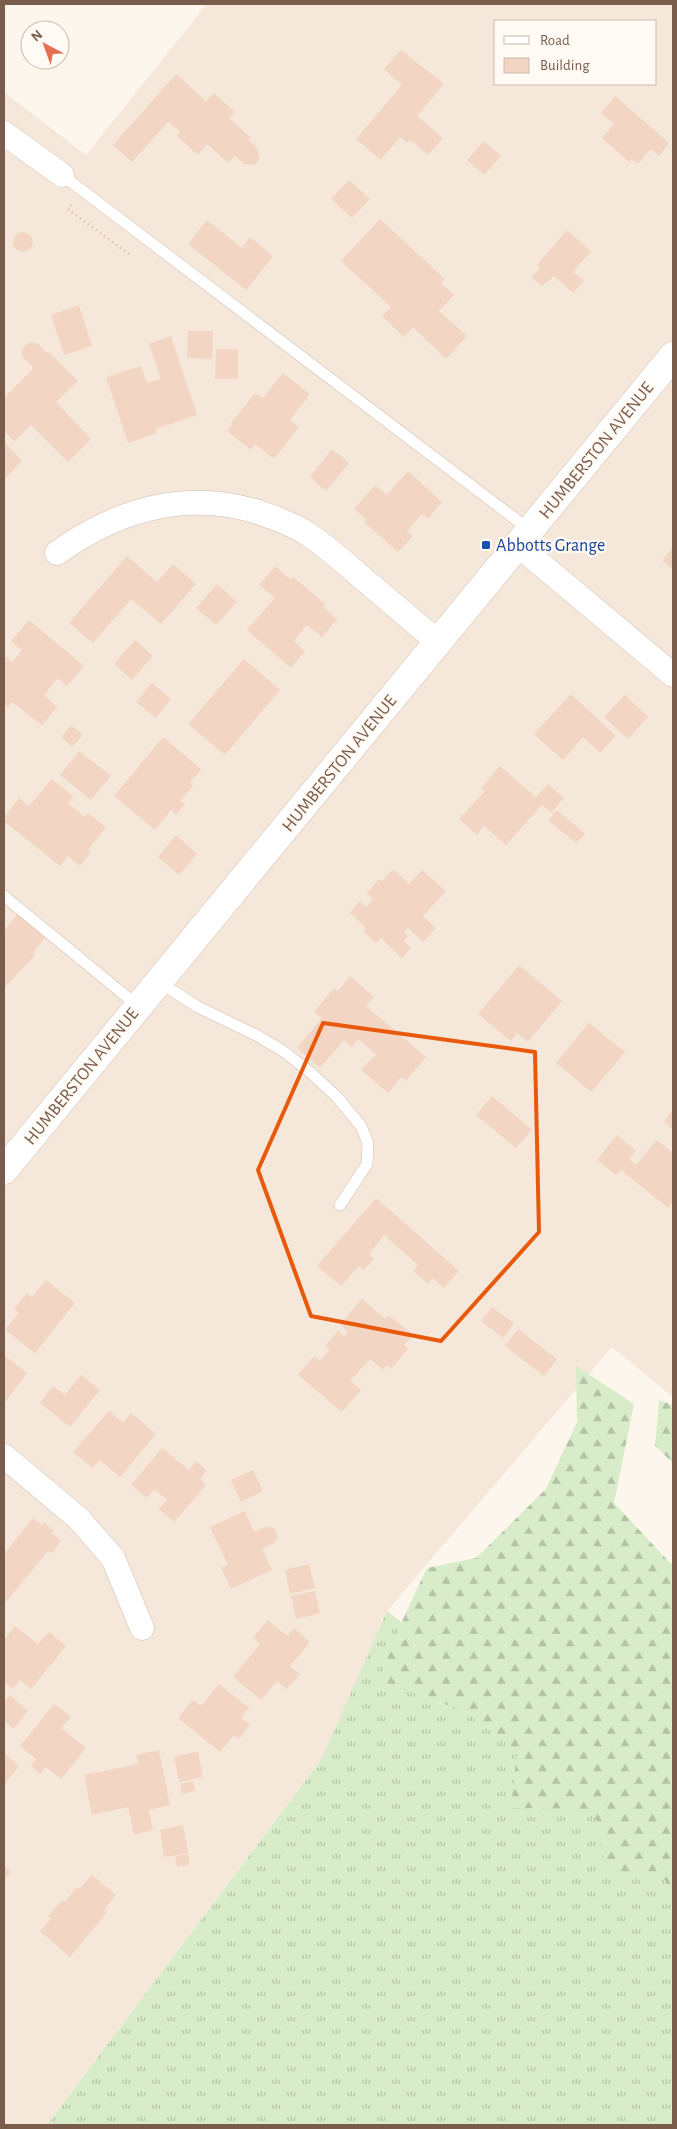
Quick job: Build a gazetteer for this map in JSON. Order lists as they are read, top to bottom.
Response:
{
  "streets": {
    "main road": ["HUMBERSTON AVENUE"]
  },
  "places": {
    "transit": ["Abbotts Grange"]
  },
  "legend": ["Road", "Building"],
  "north": "top left"
}
